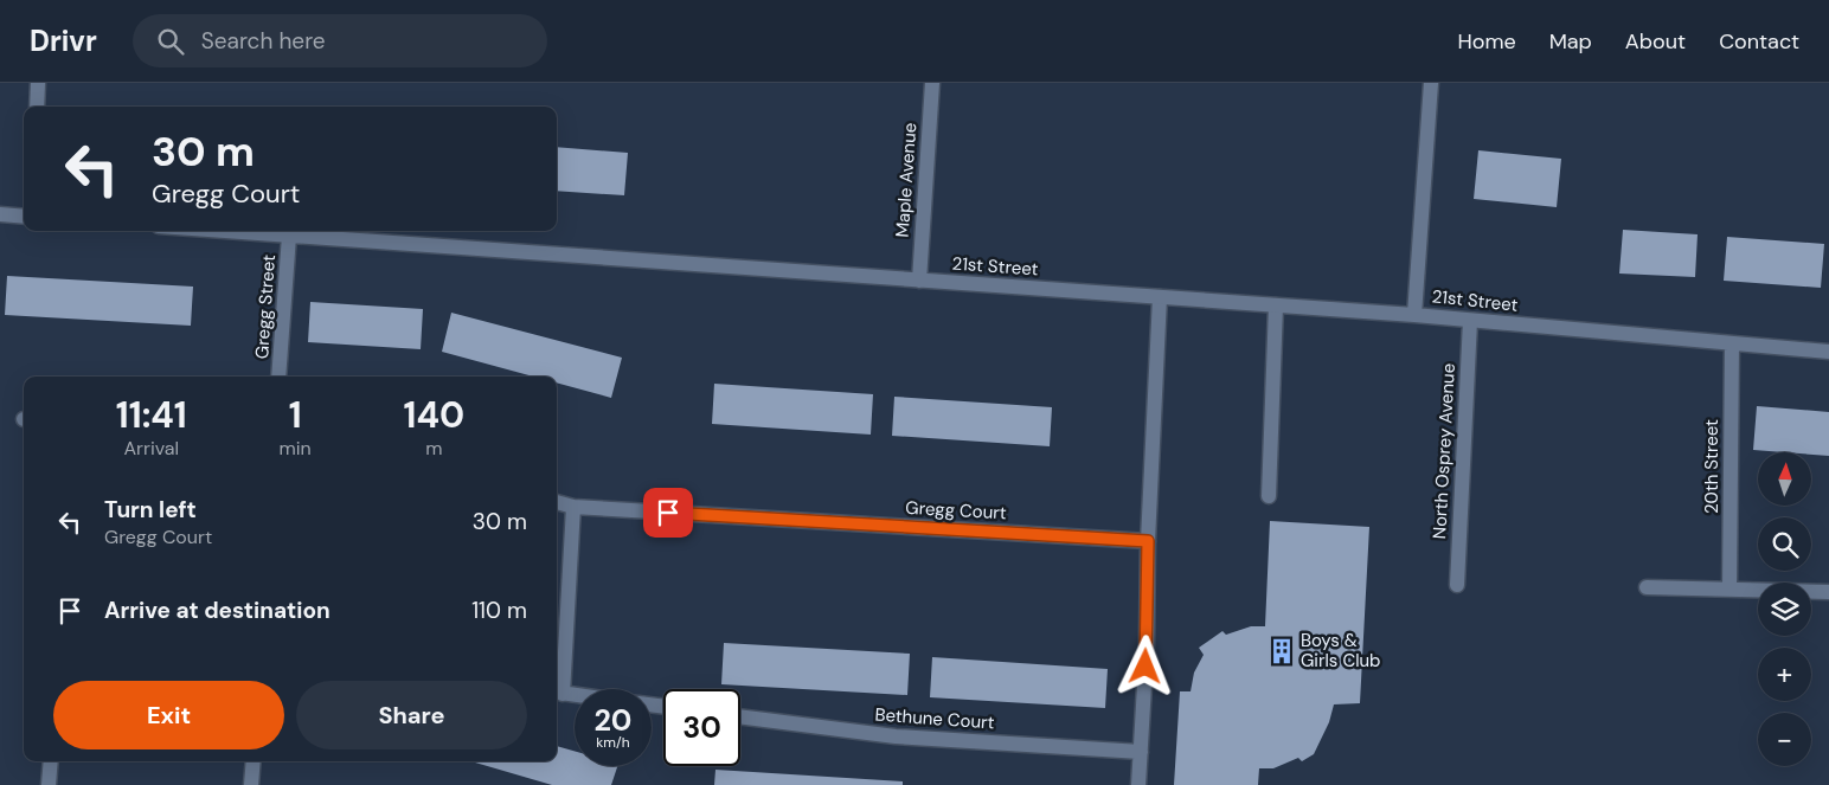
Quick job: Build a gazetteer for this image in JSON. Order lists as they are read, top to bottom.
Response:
{
  "streets": {
    "street": [
      "Maple Avenue",
      "21st Street",
      "Gregg Street",
      "North Osprey Avenue",
      "20th Street",
      "Gregg Court",
      "Bethune Court"
    ]
  },
  "crossings": [
    ["Maple Avenue", "21st Street"],
    ["21st Street", "Gregg Street"],
    ["21st Street", "North Osprey Avenue"],
    ["21st Street", "20th Street"]
  ],
  "places": {
    "building": ["Boys & Girls Club"]
  },
  "north": "top",
  "page": {
    "header": "Drivr",
    "search": "Search here",
    "nav": [
      "Home",
      "Map",
      "About",
      "Contact"
    ],
    "turn": ["30 m", "Gregg Court"],
    "eta": [
      "11:41",
      "Arrival",
      "1",
      "min",
      "140",
      "m"
    ],
    "map_buttons": ["+", "−"],
    "list": [
      {
        "name": "Turn left",
        "note": "Gregg Court",
        "value": "30 m"
      },
      {
        "name": "Arrive at destination",
        "value": "110 m"
      }
    ],
    "buttons": ["Exit", "Share"],
    "speed": "20 km/h",
    "limit": "30"
  }
}
